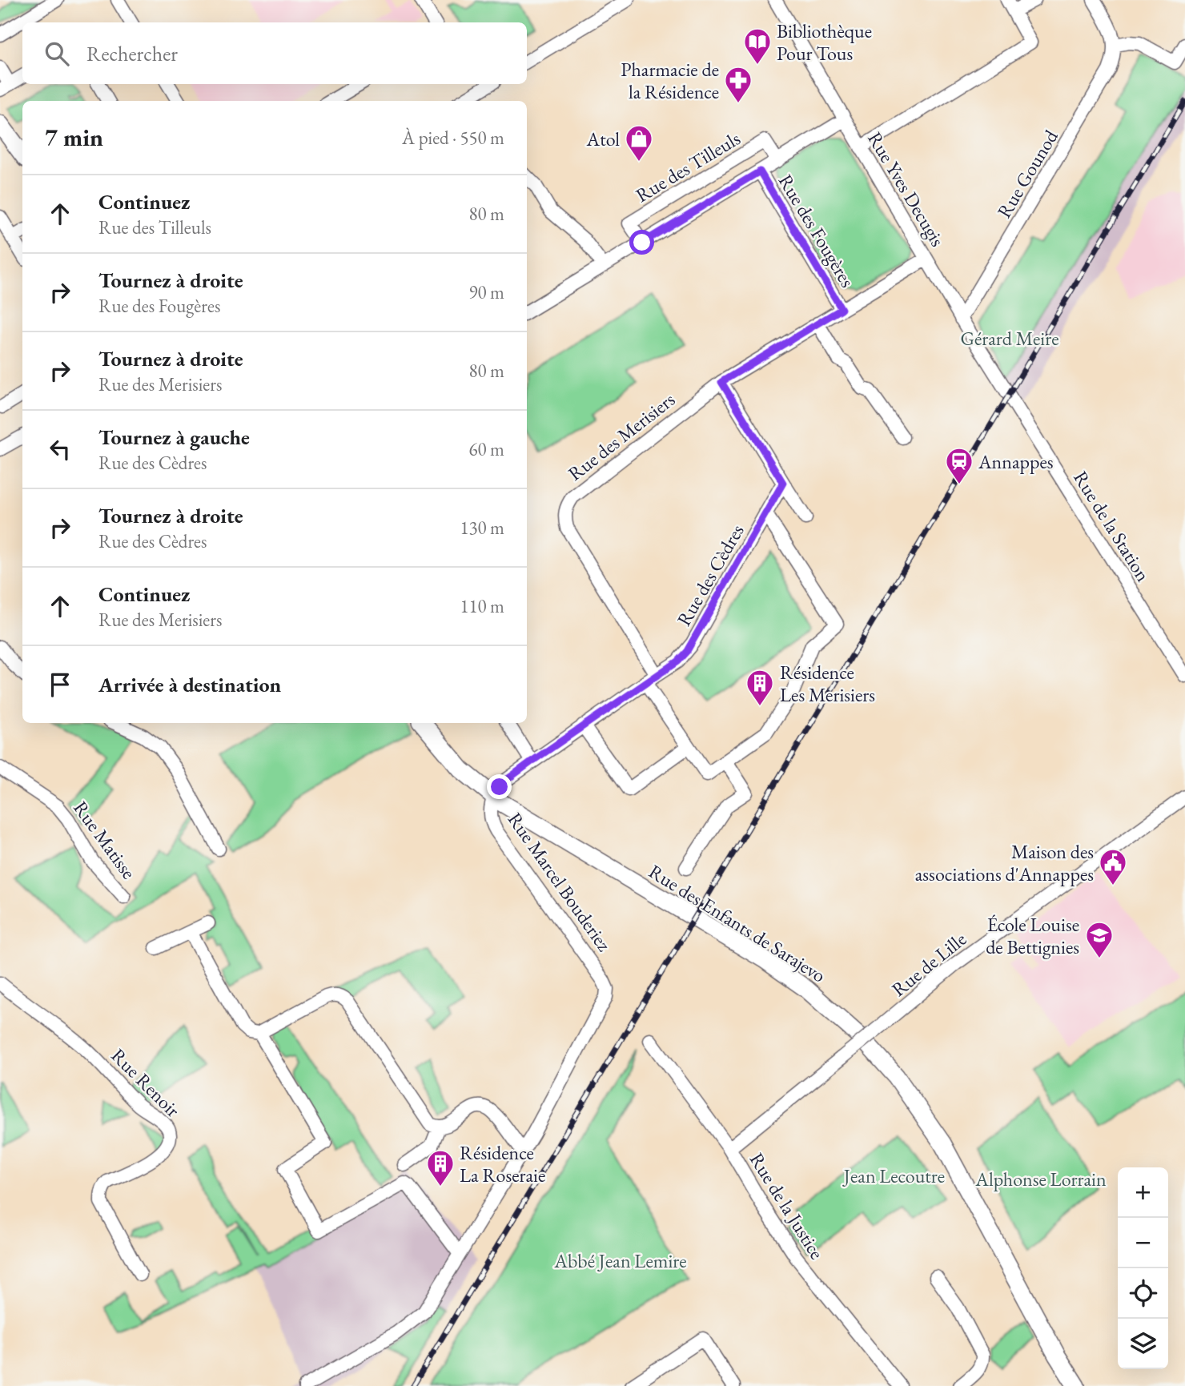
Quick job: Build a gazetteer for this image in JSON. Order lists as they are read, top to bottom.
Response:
{
  "streets": {
    "main road": ["Rue Marcel Bouderiez", "Rue des Enfants de Sarajevo"],
    "street": [
      "Rue des Tilleuls",
      "Rue Gounod",
      "Rue Yves Decugis",
      "Rue des Fougères",
      "Rue des Merisiers",
      "Rue de la Station",
      "Rue des Cèdres",
      "Rue Matisse",
      "Rue de Lille",
      "Rue Renoir",
      "Rue de la Justice"
    ]
  },
  "crossings": [
    ["Rue Gounod", "Rue Yves Decugis"],
    ["Rue Yves Decugis", "Rue des Merisiers"],
    ["Rue Yves Decugis", "Rue de la Station"],
    ["Rue des Fougères", "Rue des Merisiers"],
    ["Rue des Merisiers", "Rue des Cèdres"],
    ["Rue Marcel Bouderiez", "Rue des Enfants de Sarajevo"],
    ["Rue de Lille", "Rue de la Justice"]
  ],
  "parks": [
    "Gérard Meire",
    "Jean Lecoutre",
    "Alphonse Lorrain",
    "Abbé Jean Lemire"
  ],
  "places": {
    "library": ["Bibliothèque Pour Tous"],
    "pharmacy": ["Pharmacie de la Résidence"],
    "shop": ["Atol"],
    "station": ["Annappes"],
    "building": ["Résidence Les Merisiers", "Résidence La Roseraie"],
    "public building": ["Maison des associations d'Annappes"],
    "school or university": ["École Louise de Bettignies"]
  },
  "page": {
    "search": "Rechercher",
    "heading": ["7 min", "À pied · 550 m"],
    "list": [
      ["Continuez", "Rue des Tilleuls", "80 m"],
      ["Tournez à droite", "Rue des Fougères", "90 m"],
      ["Tournez à droite", "Rue des Merisiers", "80 m"],
      ["Tournez à gauche", "Rue des Cèdres", "60 m"],
      ["Tournez à droite", "Rue des Cèdres", "130 m"],
      ["Continuez", "Rue des Merisiers", "110 m"],
      "Arrivée à destination"
    ],
    "map_buttons": ["+", "−"]
  }
}
